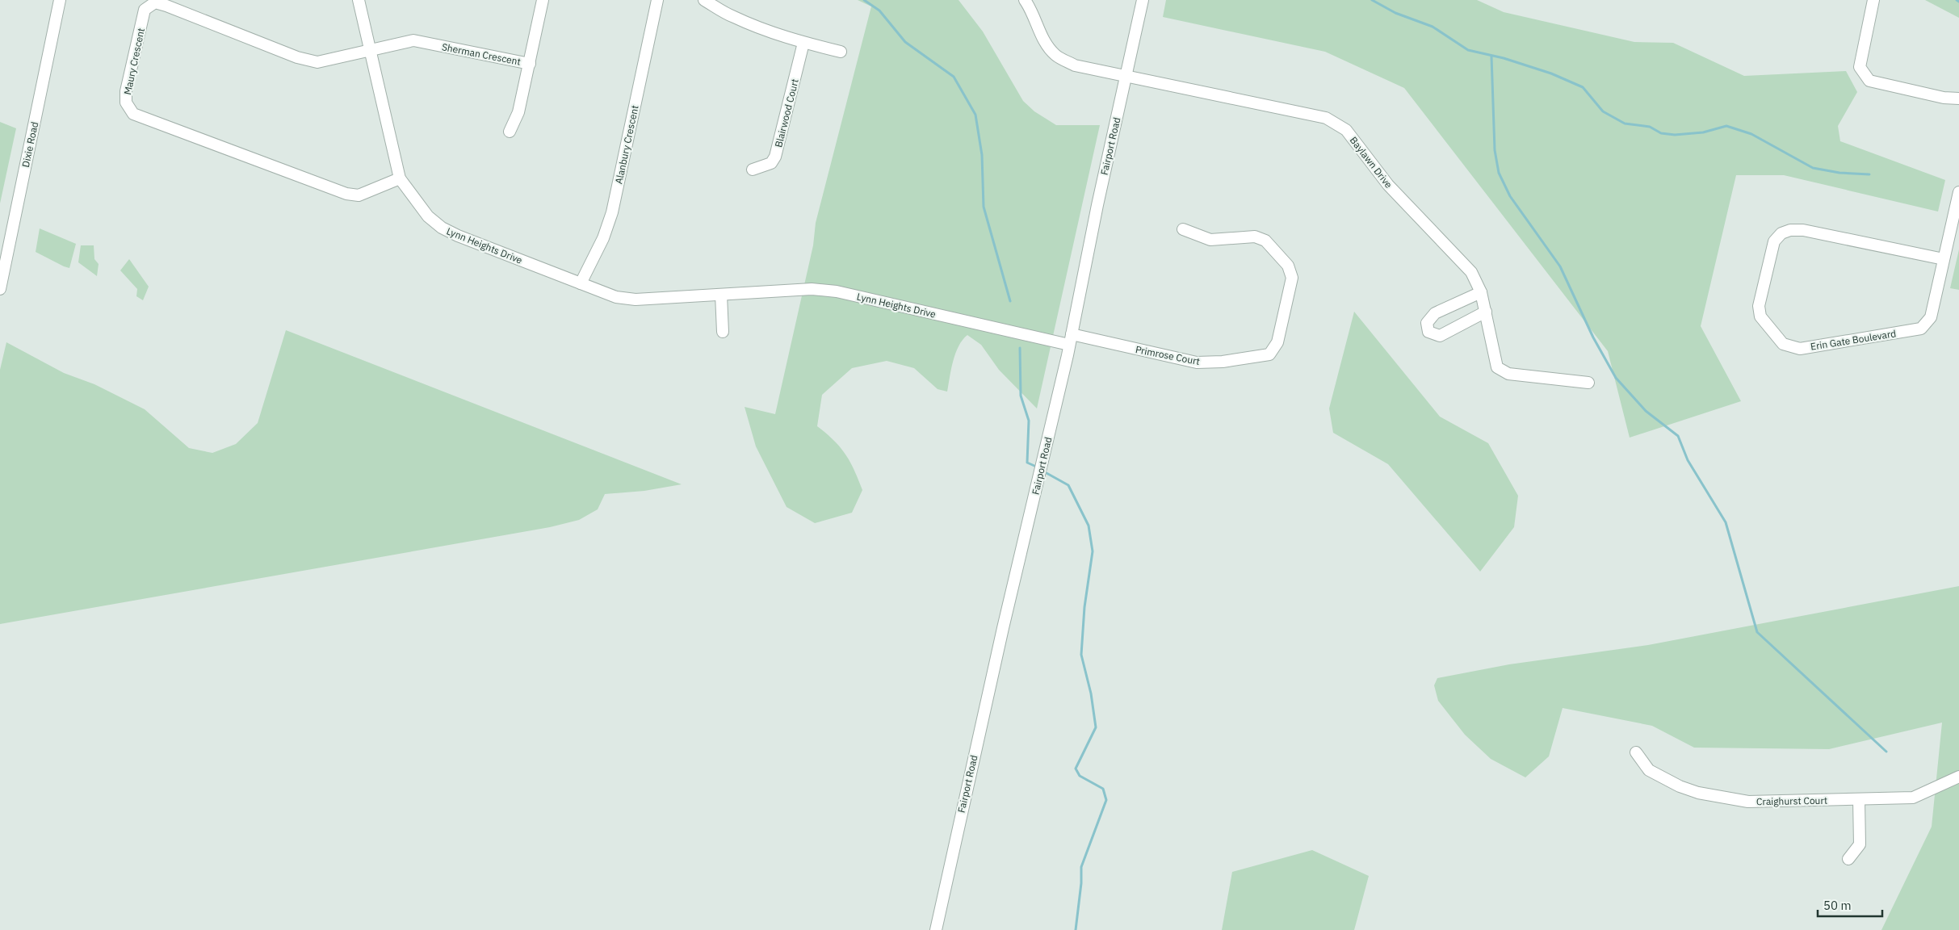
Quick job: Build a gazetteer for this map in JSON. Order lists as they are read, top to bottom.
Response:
{
  "streets": {
    "street": [
      "Sherman Crescent",
      "Maury Crescent",
      "Blairwood Court",
      "Dixie Road",
      "Alanbury Crescent",
      "Fairport Road",
      "Baylawn Drive",
      "Lynn Heights Drive",
      "Erin Gate Boulevard",
      "Primrose Court",
      "Craighurst Court"
    ]
  },
  "crossings": [
    ["Sherman Crescent", "Maury Crescent"],
    ["Sherman Crescent", "Lynn Heights Drive"],
    ["Maury Crescent", "Lynn Heights Drive"],
    ["Alanbury Crescent", "Lynn Heights Drive"],
    ["Fairport Road", "Baylawn Drive"],
    ["Fairport Road", "Lynn Heights Drive"],
    ["Fairport Road", "Primrose Court"],
    ["Lynn Heights Drive", "Primrose Court"]
  ],
  "scale_bar": "50 m"
}
